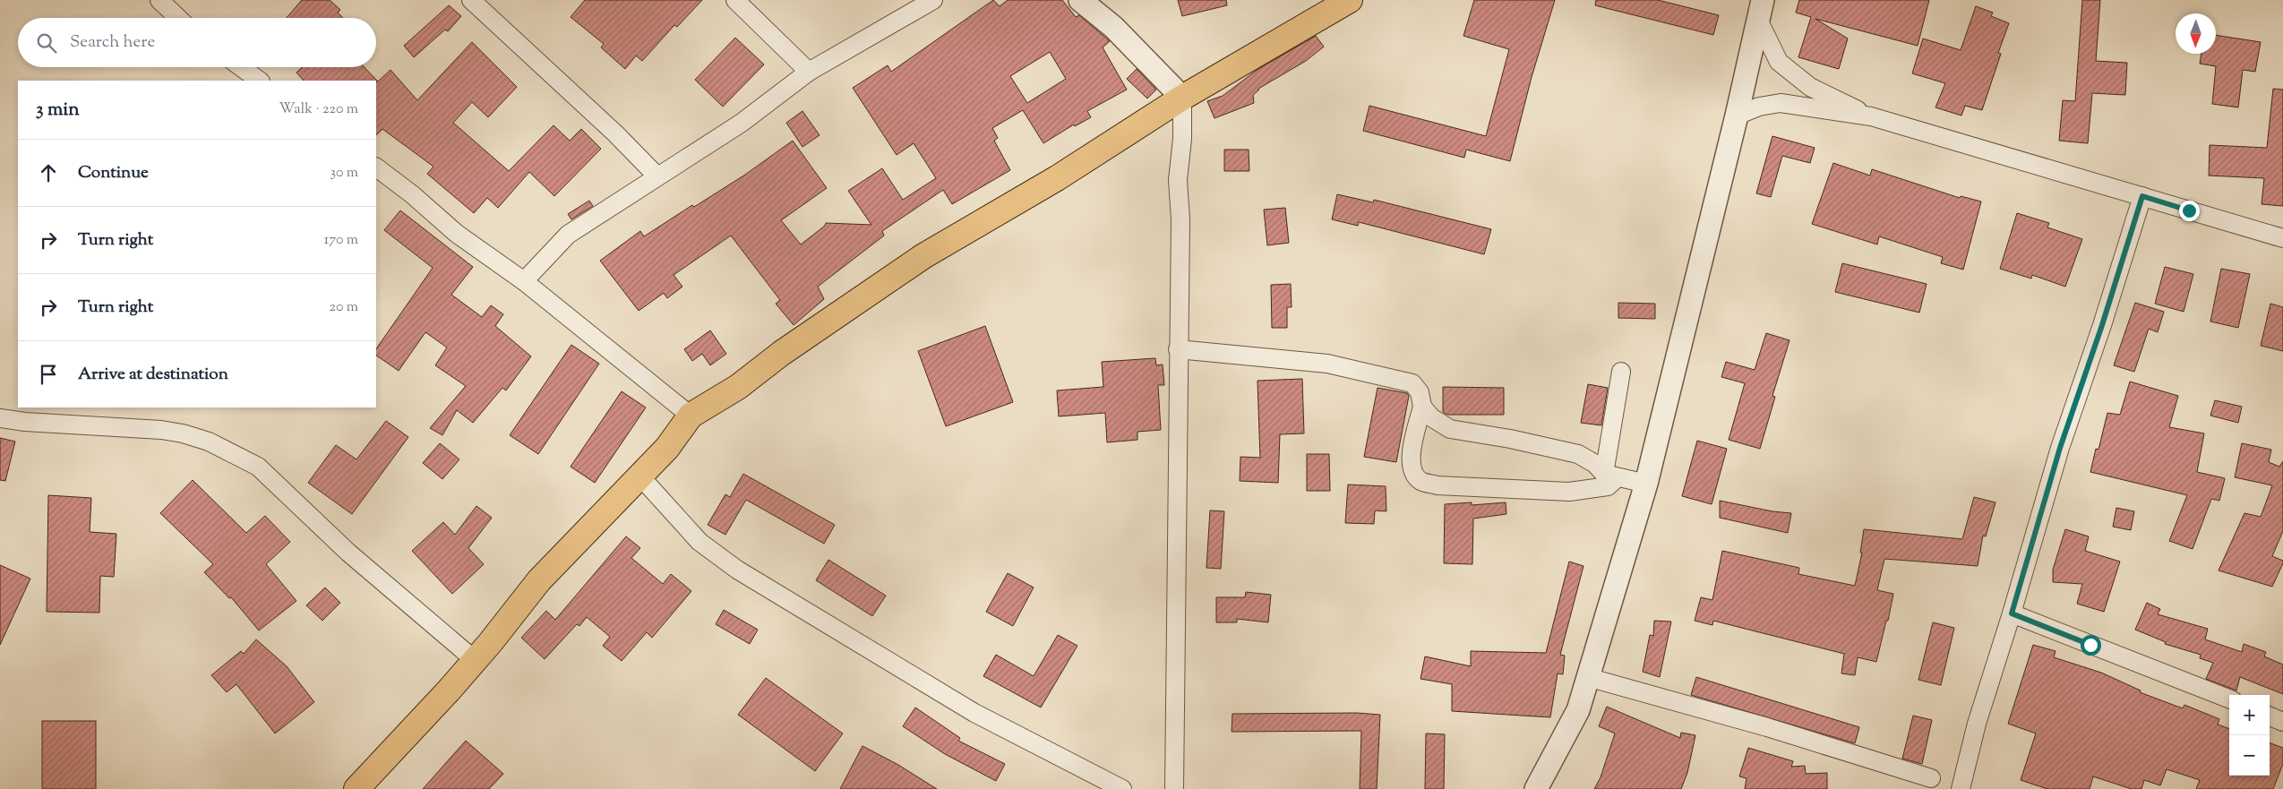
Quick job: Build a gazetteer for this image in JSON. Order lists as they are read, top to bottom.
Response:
{
  "north": "bottom",
  "page": {
    "search": "Search here",
    "heading": ["3 min", "Walk · 220 m"],
    "list": [
      ["Continue", "30 m"],
      ["Turn right", "170 m"],
      ["Turn right", "20 m"],
      "Arrive at destination"
    ],
    "map_buttons": ["+", "−"]
  }
}
